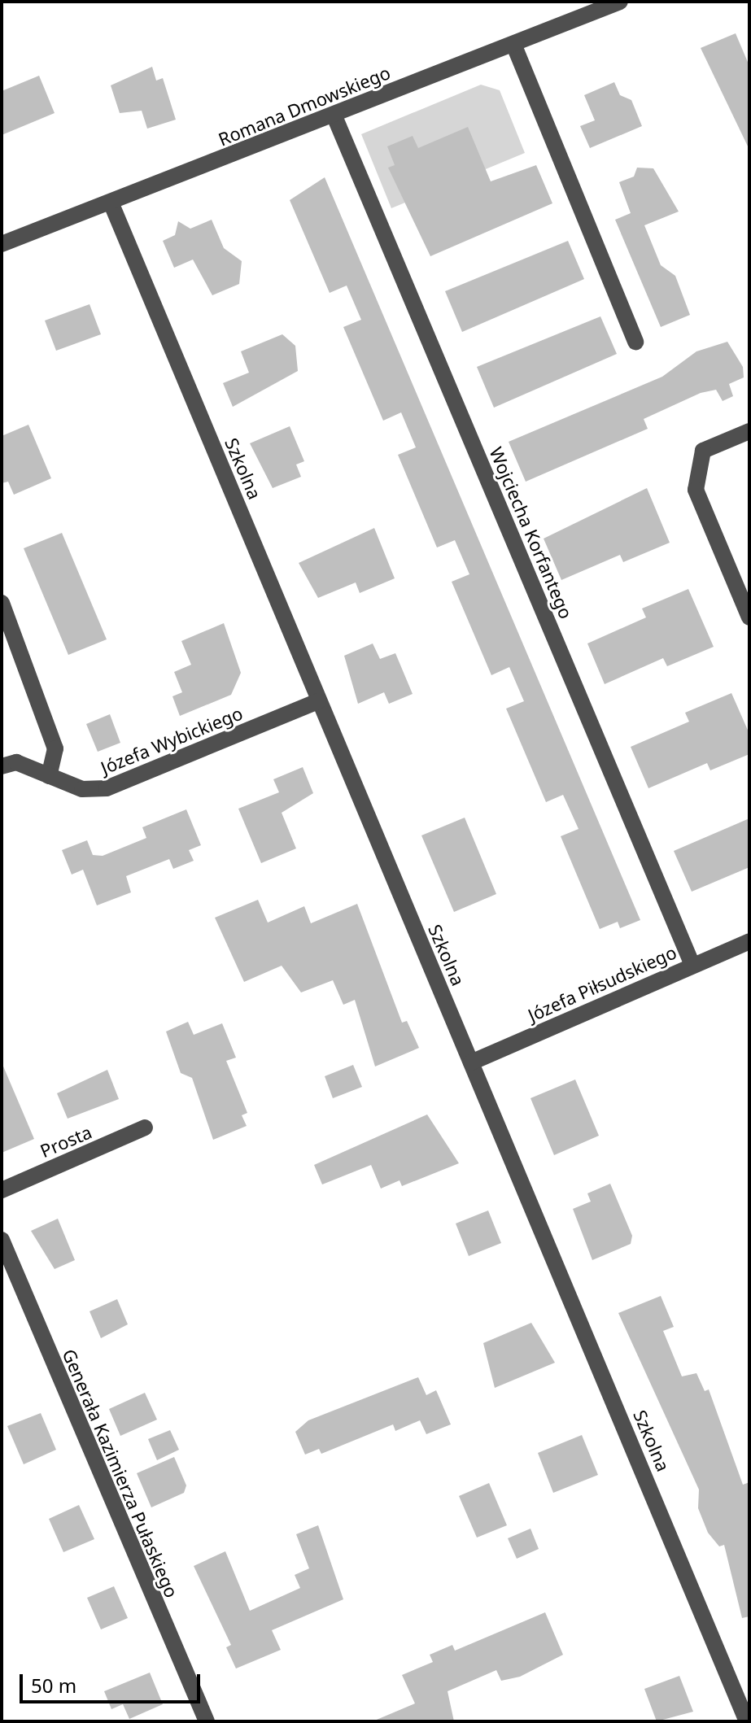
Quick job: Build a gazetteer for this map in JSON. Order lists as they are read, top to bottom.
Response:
{
  "streets": {
    "street": [
      "Romana Dmowskiego",
      "Szkolna",
      "Wojciecha Korfantego",
      "Józefa Wybickiego",
      "Józefa Piłsudskiego",
      "Prosta",
      "Generała Kazimierza Pułaskiego"
    ]
  },
  "crossings": [
    ["Romana Dmowskiego", "Szkolna"],
    ["Romana Dmowskiego", "Wojciecha Korfantego"],
    ["Szkolna", "Józefa Wybickiego"],
    ["Szkolna", "Józefa Piłsudskiego"],
    ["Wojciecha Korfantego", "Józefa Piłsudskiego"]
  ],
  "scale_bar": "50 m"
}
